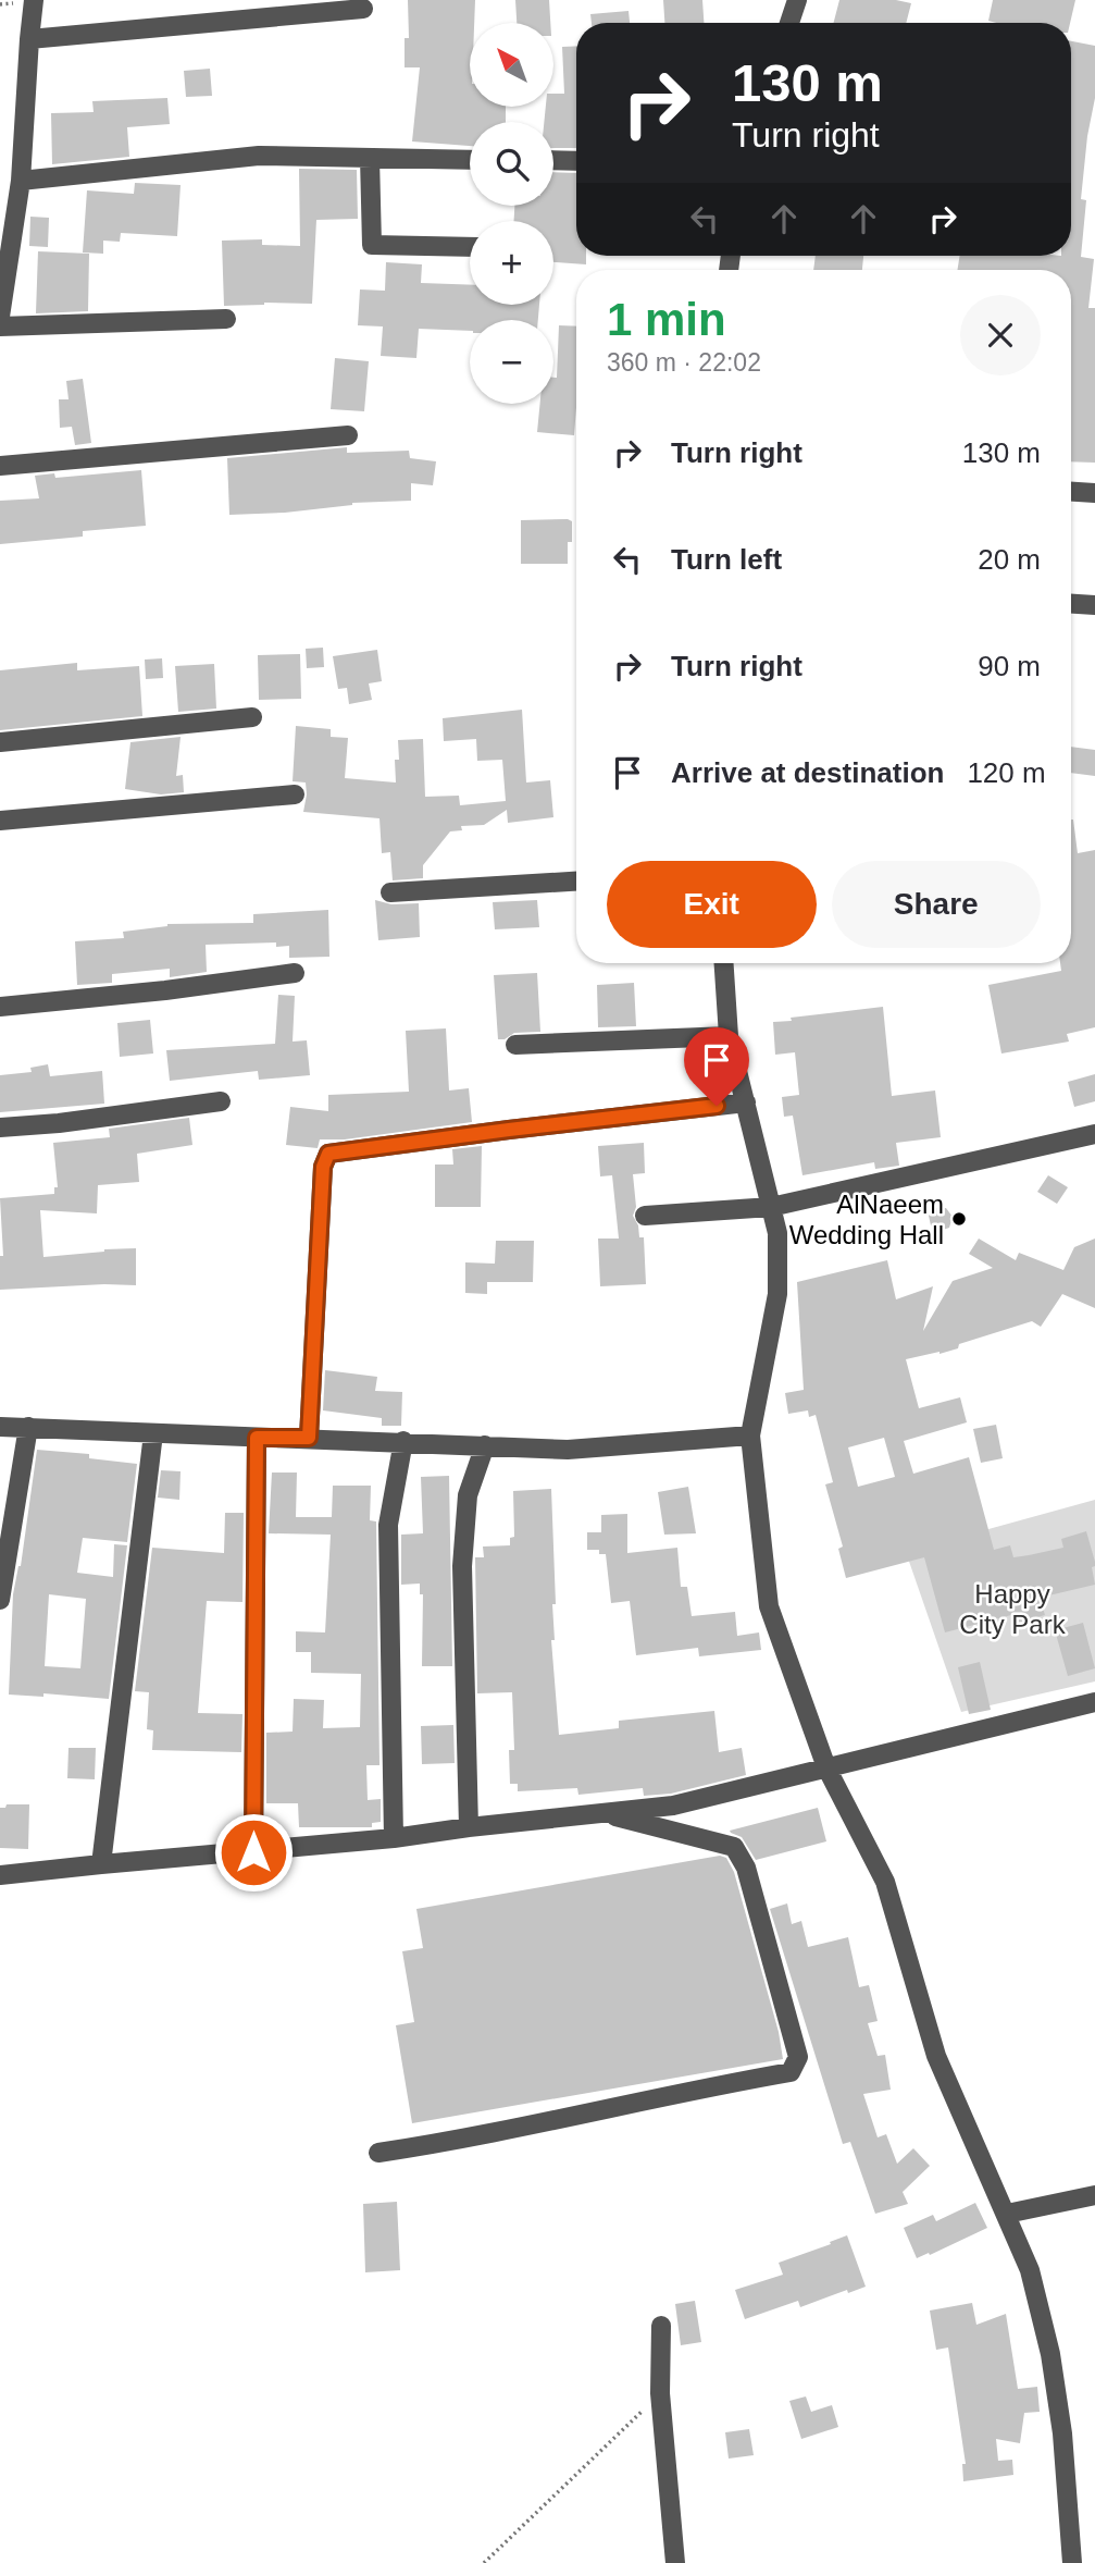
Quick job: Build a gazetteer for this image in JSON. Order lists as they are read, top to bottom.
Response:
{
  "parks": ["Happy City Park"],
  "places": ["AlNaeem Wedding Hall"],
  "north": "top left",
  "page": {
    "map_buttons": ["+", "−"],
    "turn": ["130 m", "Turn right"],
    "heading": ["1 min", "360 m · 22:02"],
    "list": [
      {
        "name": "Turn right",
        "value": "130 m"
      },
      {
        "name": "Turn left",
        "value": "20 m"
      },
      {
        "name": "Turn right",
        "value": "90 m"
      },
      {
        "name": "Arrive at destination",
        "value": "120 m"
      }
    ],
    "buttons": ["Exit", "Share"]
  }
}
